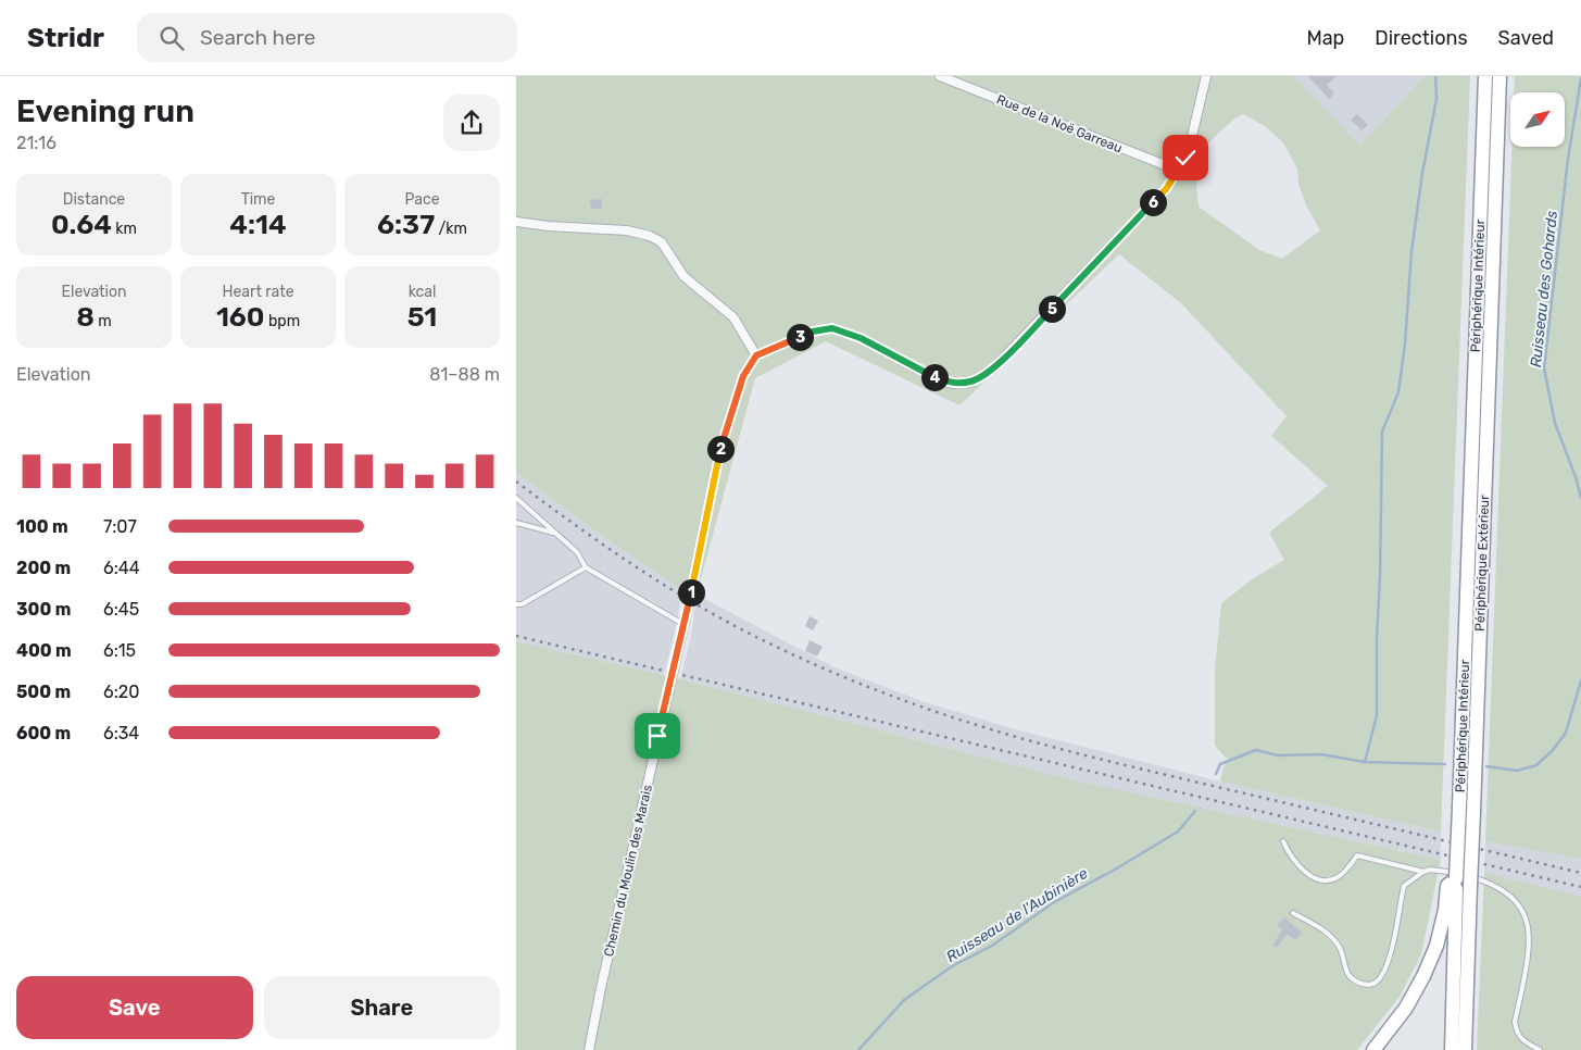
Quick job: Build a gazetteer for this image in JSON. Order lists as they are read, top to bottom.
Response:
{
  "streets": {
    "highway": ["Périphérique Intérieur", "Périphérique Extérieur"],
    "street": ["Rue de la Noë Garreau", "Chemin du Moulin des Marais"]
  },
  "water": ["Ruisseau des Gohards", "Ruisseau de l'Aubinière"],
  "north": "top right",
  "page": {
    "header": "Stridr",
    "search": "Search here",
    "nav": ["Map", "Directions", "Saved"],
    "heading": ["Evening run", "21:16"],
    "stats": [
      ["Distance", "0.64 km"],
      ["Time", "4:14"],
      ["Pace", "6:37 /km"],
      ["Elevation", "8 m"],
      ["Heart rate", "160 bpm"],
      ["kcal", "51"]
    ],
    "pins": [
      "6",
      "5",
      "3",
      "4",
      "2",
      "1"
    ],
    "chart": ["Elevation", "81–88 m"],
    "list": [
      {
        "name": "100 m",
        "note": "7:07"
      },
      {
        "name": "200 m",
        "note": "6:44"
      },
      {
        "name": "300 m",
        "note": "6:45"
      },
      {
        "name": "400 m",
        "note": "6:15"
      },
      {
        "name": "500 m",
        "note": "6:20"
      },
      {
        "name": "600 m",
        "note": "6:34"
      }
    ],
    "buttons": ["Save", "Share"]
  }
}
